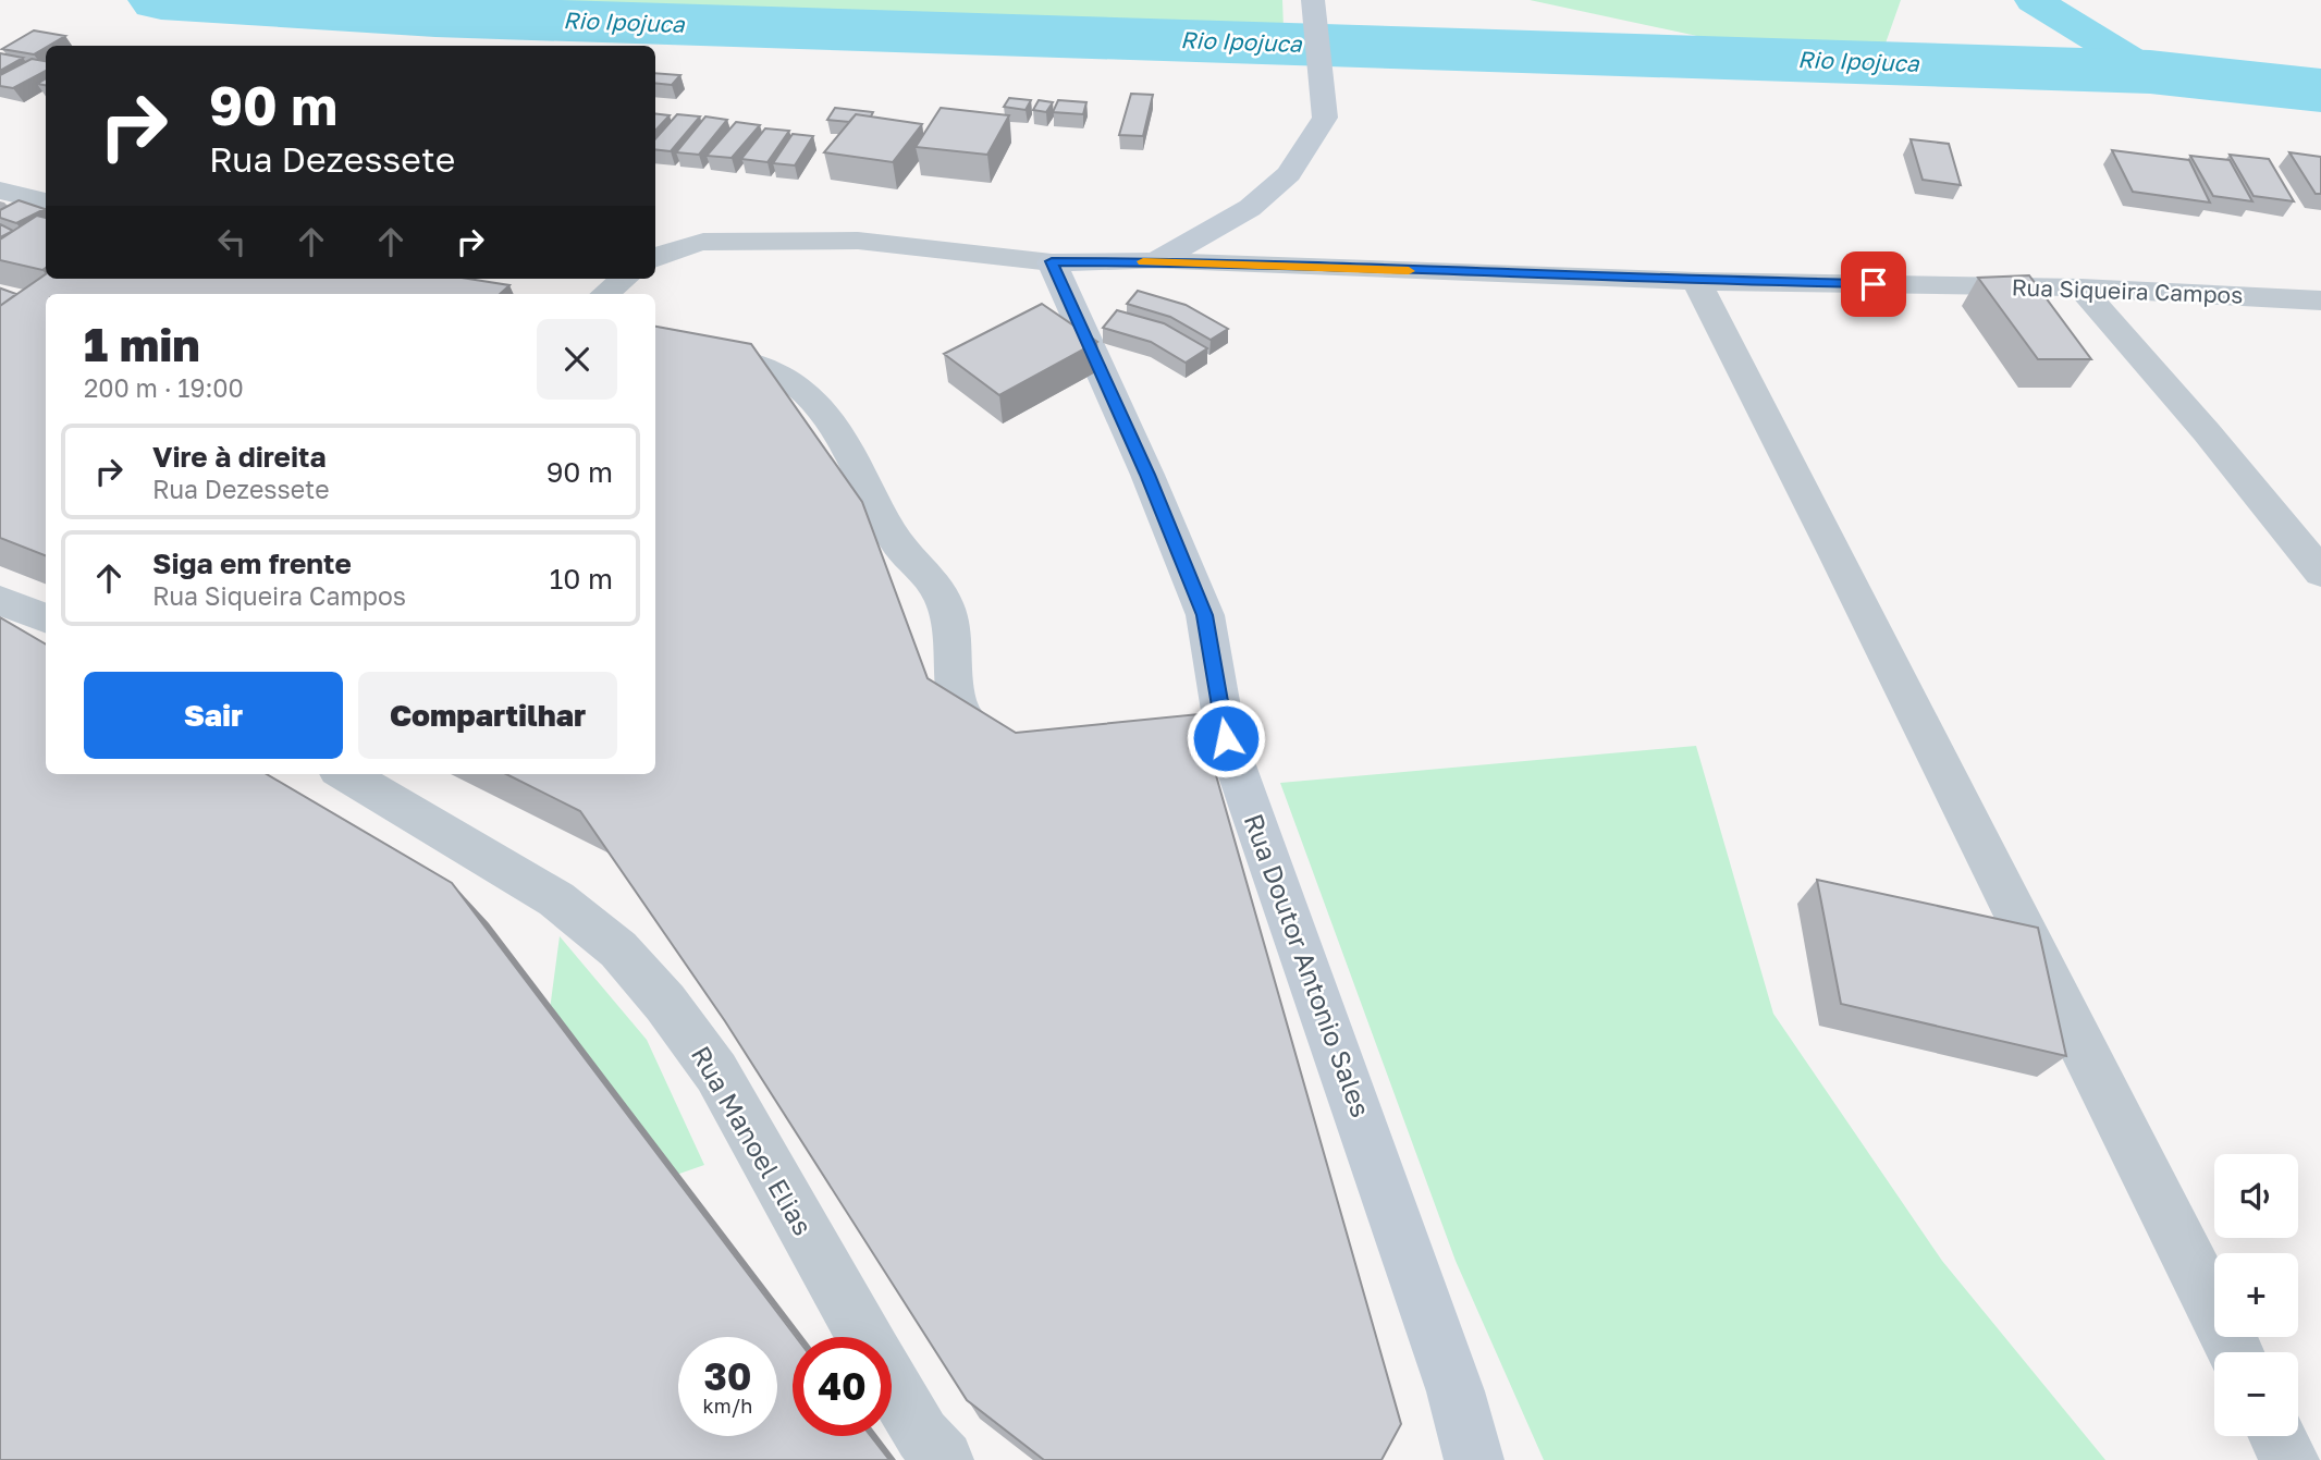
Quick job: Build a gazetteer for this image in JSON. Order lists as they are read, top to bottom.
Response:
{
  "streets": {
    "street": ["Rua Siqueira Campos", "Rua Doutor Antonio Sales", "Rua Manoel Elias"]
  },
  "water": ["Rio Ipojuca"],
  "page": {
    "turn": ["90 m", "Rua Dezessete"],
    "heading": ["1 min", "200 m · 19:00"],
    "list": [
      {
        "name": "Vire à direita",
        "note": "Rua Dezessete",
        "value": "90 m"
      },
      {
        "name": "Siga em frente",
        "note": "Rua Siqueira Campos",
        "value": "10 m"
      }
    ],
    "buttons": ["Sair", "Compartilhar"],
    "map_buttons": ["+", "−"],
    "speed": "30 km/h",
    "limit": "40"
  }
}
